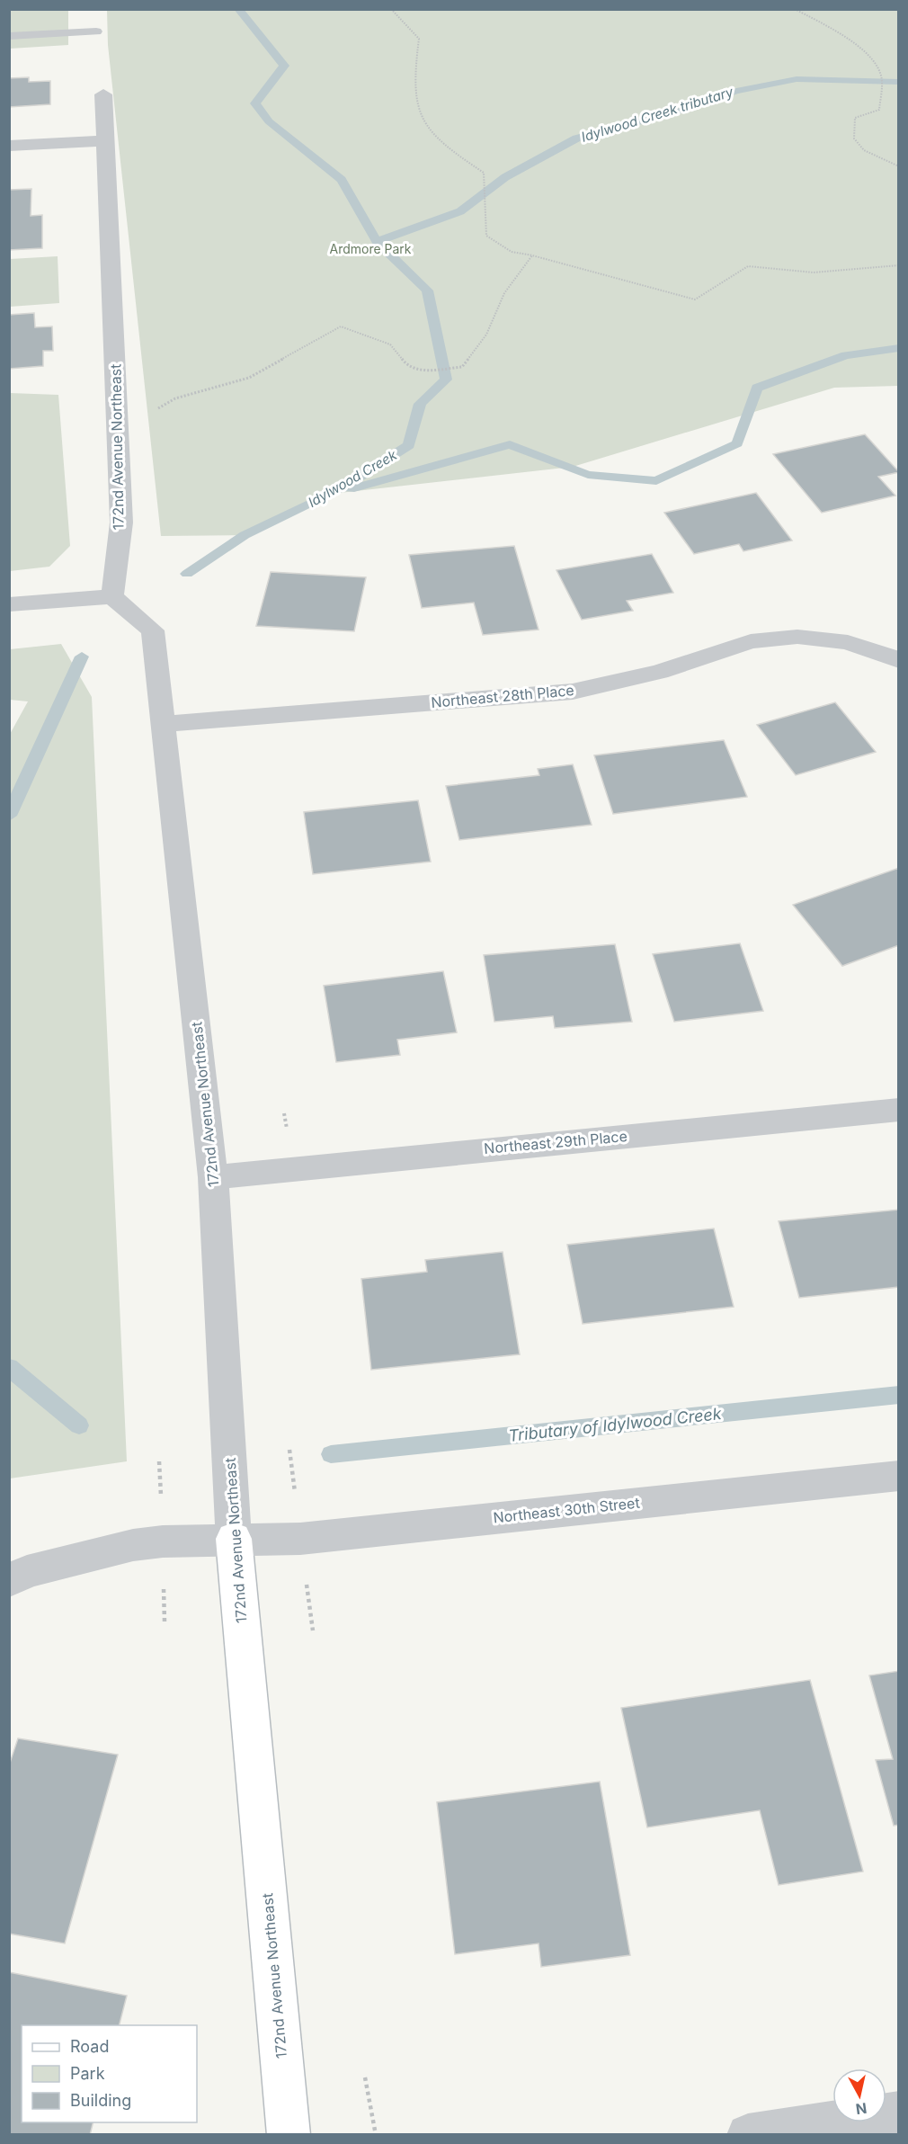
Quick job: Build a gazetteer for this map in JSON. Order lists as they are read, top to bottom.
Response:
{
  "streets": {
    "street": [
      "172nd Avenue Northeast",
      "Northeast 28th Place",
      "Northeast 29th Place",
      "Northeast 30th Street"
    ]
  },
  "crossings": [
    ["172nd Avenue Northeast", "Northeast 28th Place"],
    ["172nd Avenue Northeast", "Northeast 29th Place"],
    ["172nd Avenue Northeast", "Northeast 30th Street"]
  ],
  "water": ["Idylwood Creek tributary", "Idylwood Creek", "Tributary of Idylwood Creek"],
  "parks": ["Ardmore Park"],
  "legend": ["Road", "Park", "Building"],
  "north": "bottom"
}
